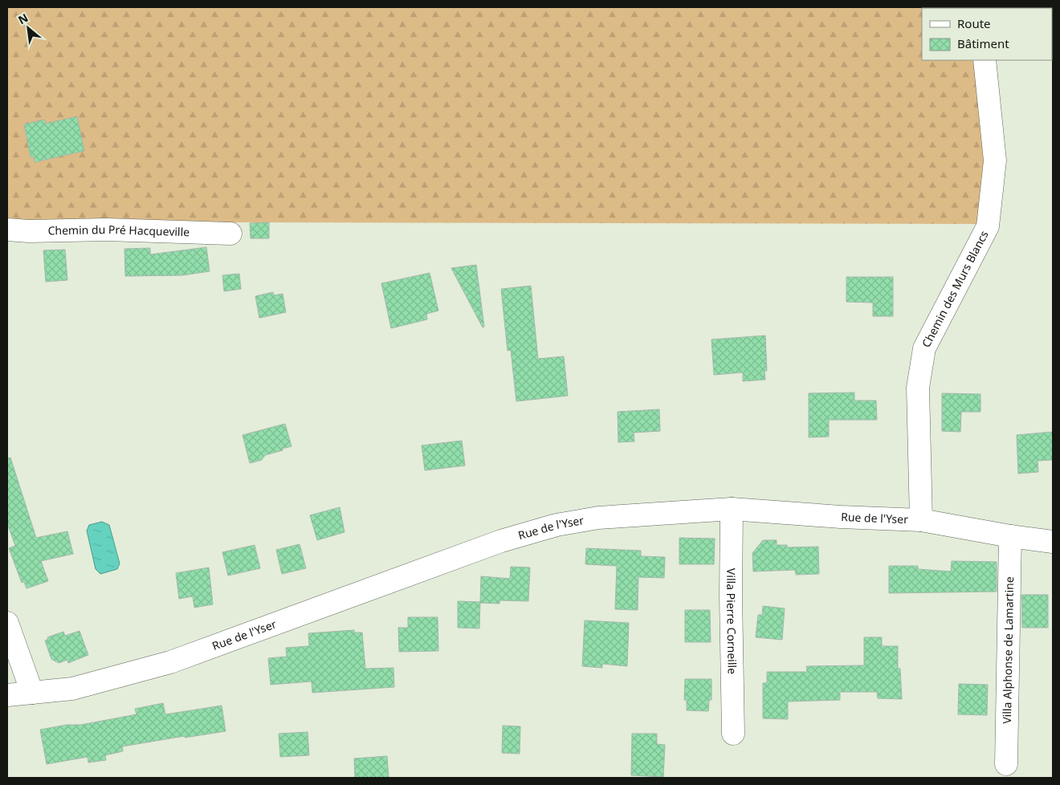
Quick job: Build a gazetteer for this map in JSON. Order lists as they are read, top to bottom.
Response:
{
  "streets": {
    "street": [
      "Chemin du Pré Hacqueville",
      "Chemin des Murs Blancs",
      "Rue de l'Yser",
      "Villa Pierre Corneille",
      "Villa Alphonse de Lamartine"
    ]
  },
  "crossings": [
    ["Chemin des Murs Blancs", "Rue de l'Yser"],
    ["Rue de l'Yser", "Villa Pierre Corneille"],
    ["Rue de l'Yser", "Villa Alphonse de Lamartine"]
  ],
  "legend": ["Route", "Bâtiment"],
  "north": "top left"
}
